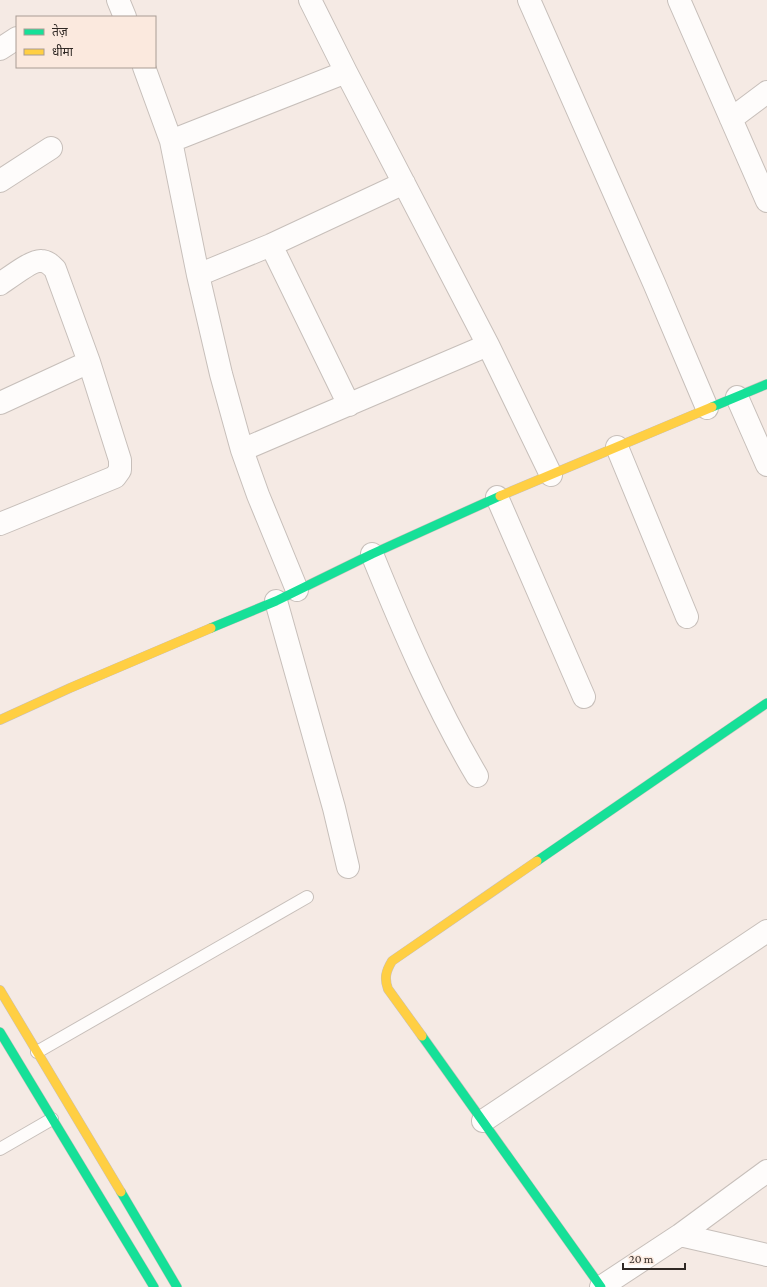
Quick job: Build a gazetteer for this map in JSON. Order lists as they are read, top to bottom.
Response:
{
  "legend": ["तेज़", "धीमा"],
  "scale_bar": "20 m"
}
